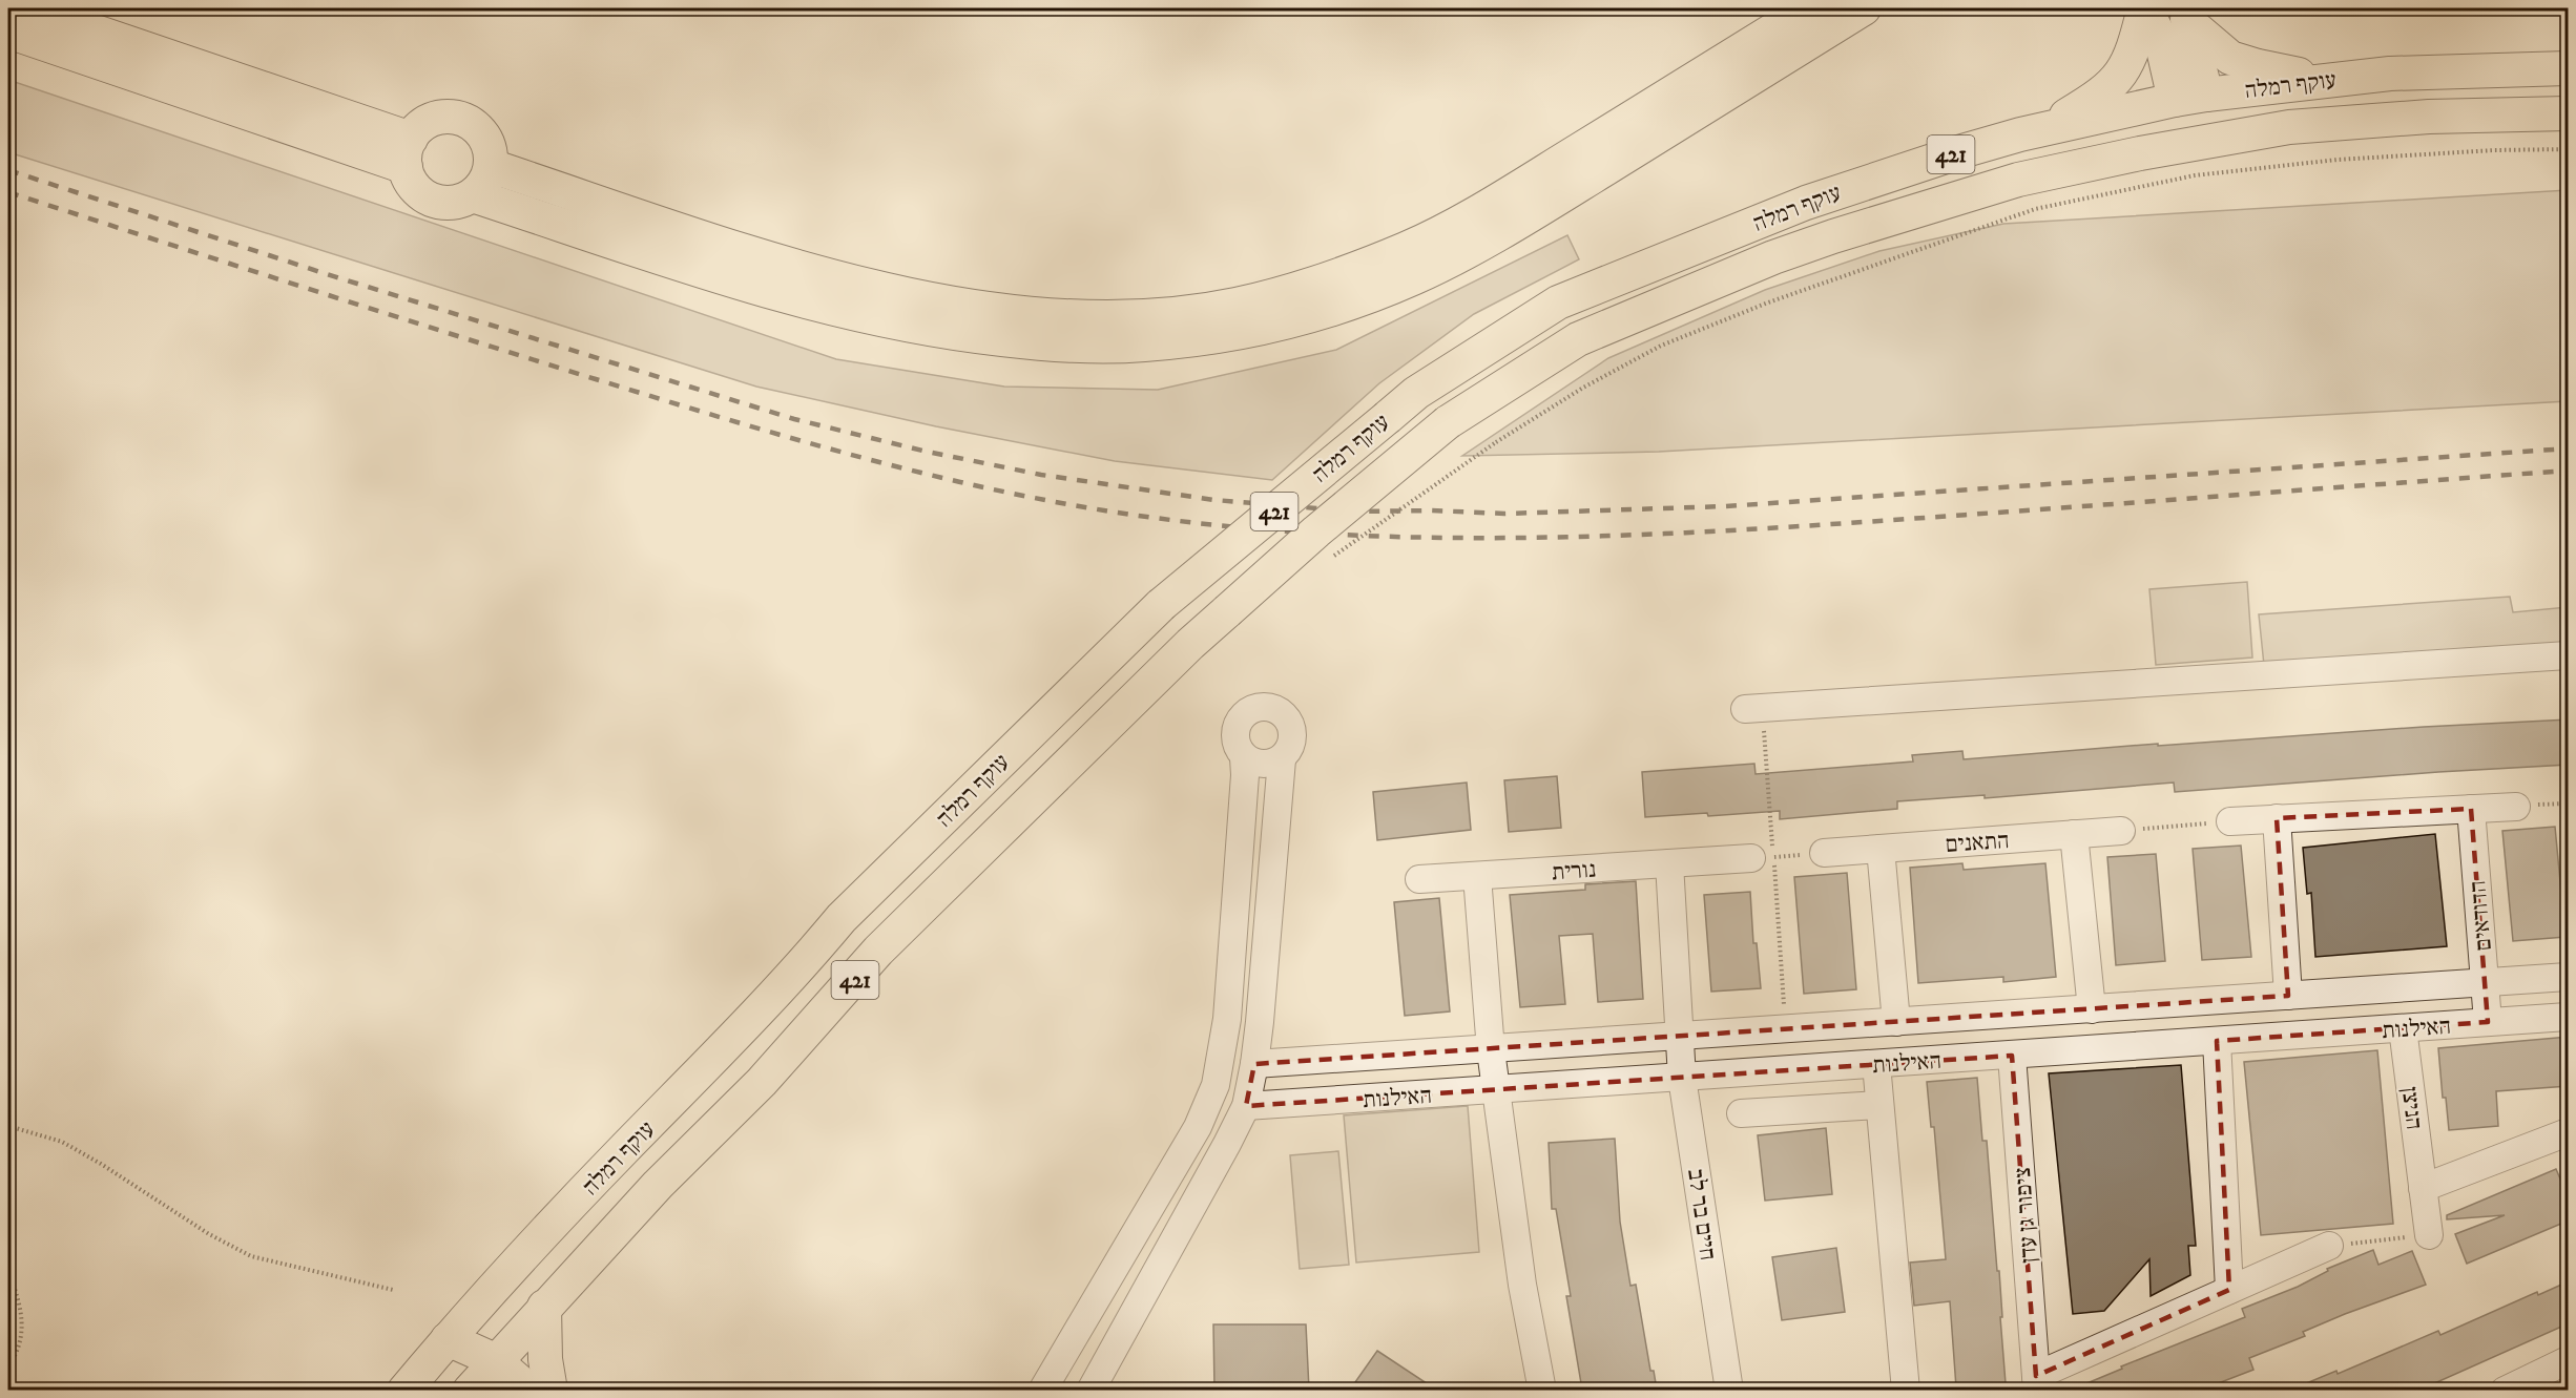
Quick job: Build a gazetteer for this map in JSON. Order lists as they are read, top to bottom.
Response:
{
  "streets": {
    "main road": ["עוקף רמלה", "421"],
    "street": [
      "התאנים",
      "נורית",
      "הדודאים",
      "האילנות",
      "הניצן",
      "חיים בר לב",
      "ציפור גן עדן"
    ]
  },
  "crossings": [
    ["הדודאים", "האילנות"],
    ["האילנות", "הניצן"],
    ["האילנות", "חיים בר לב"],
    ["האילנות", "ציפור גן עדן"]
  ]
}
